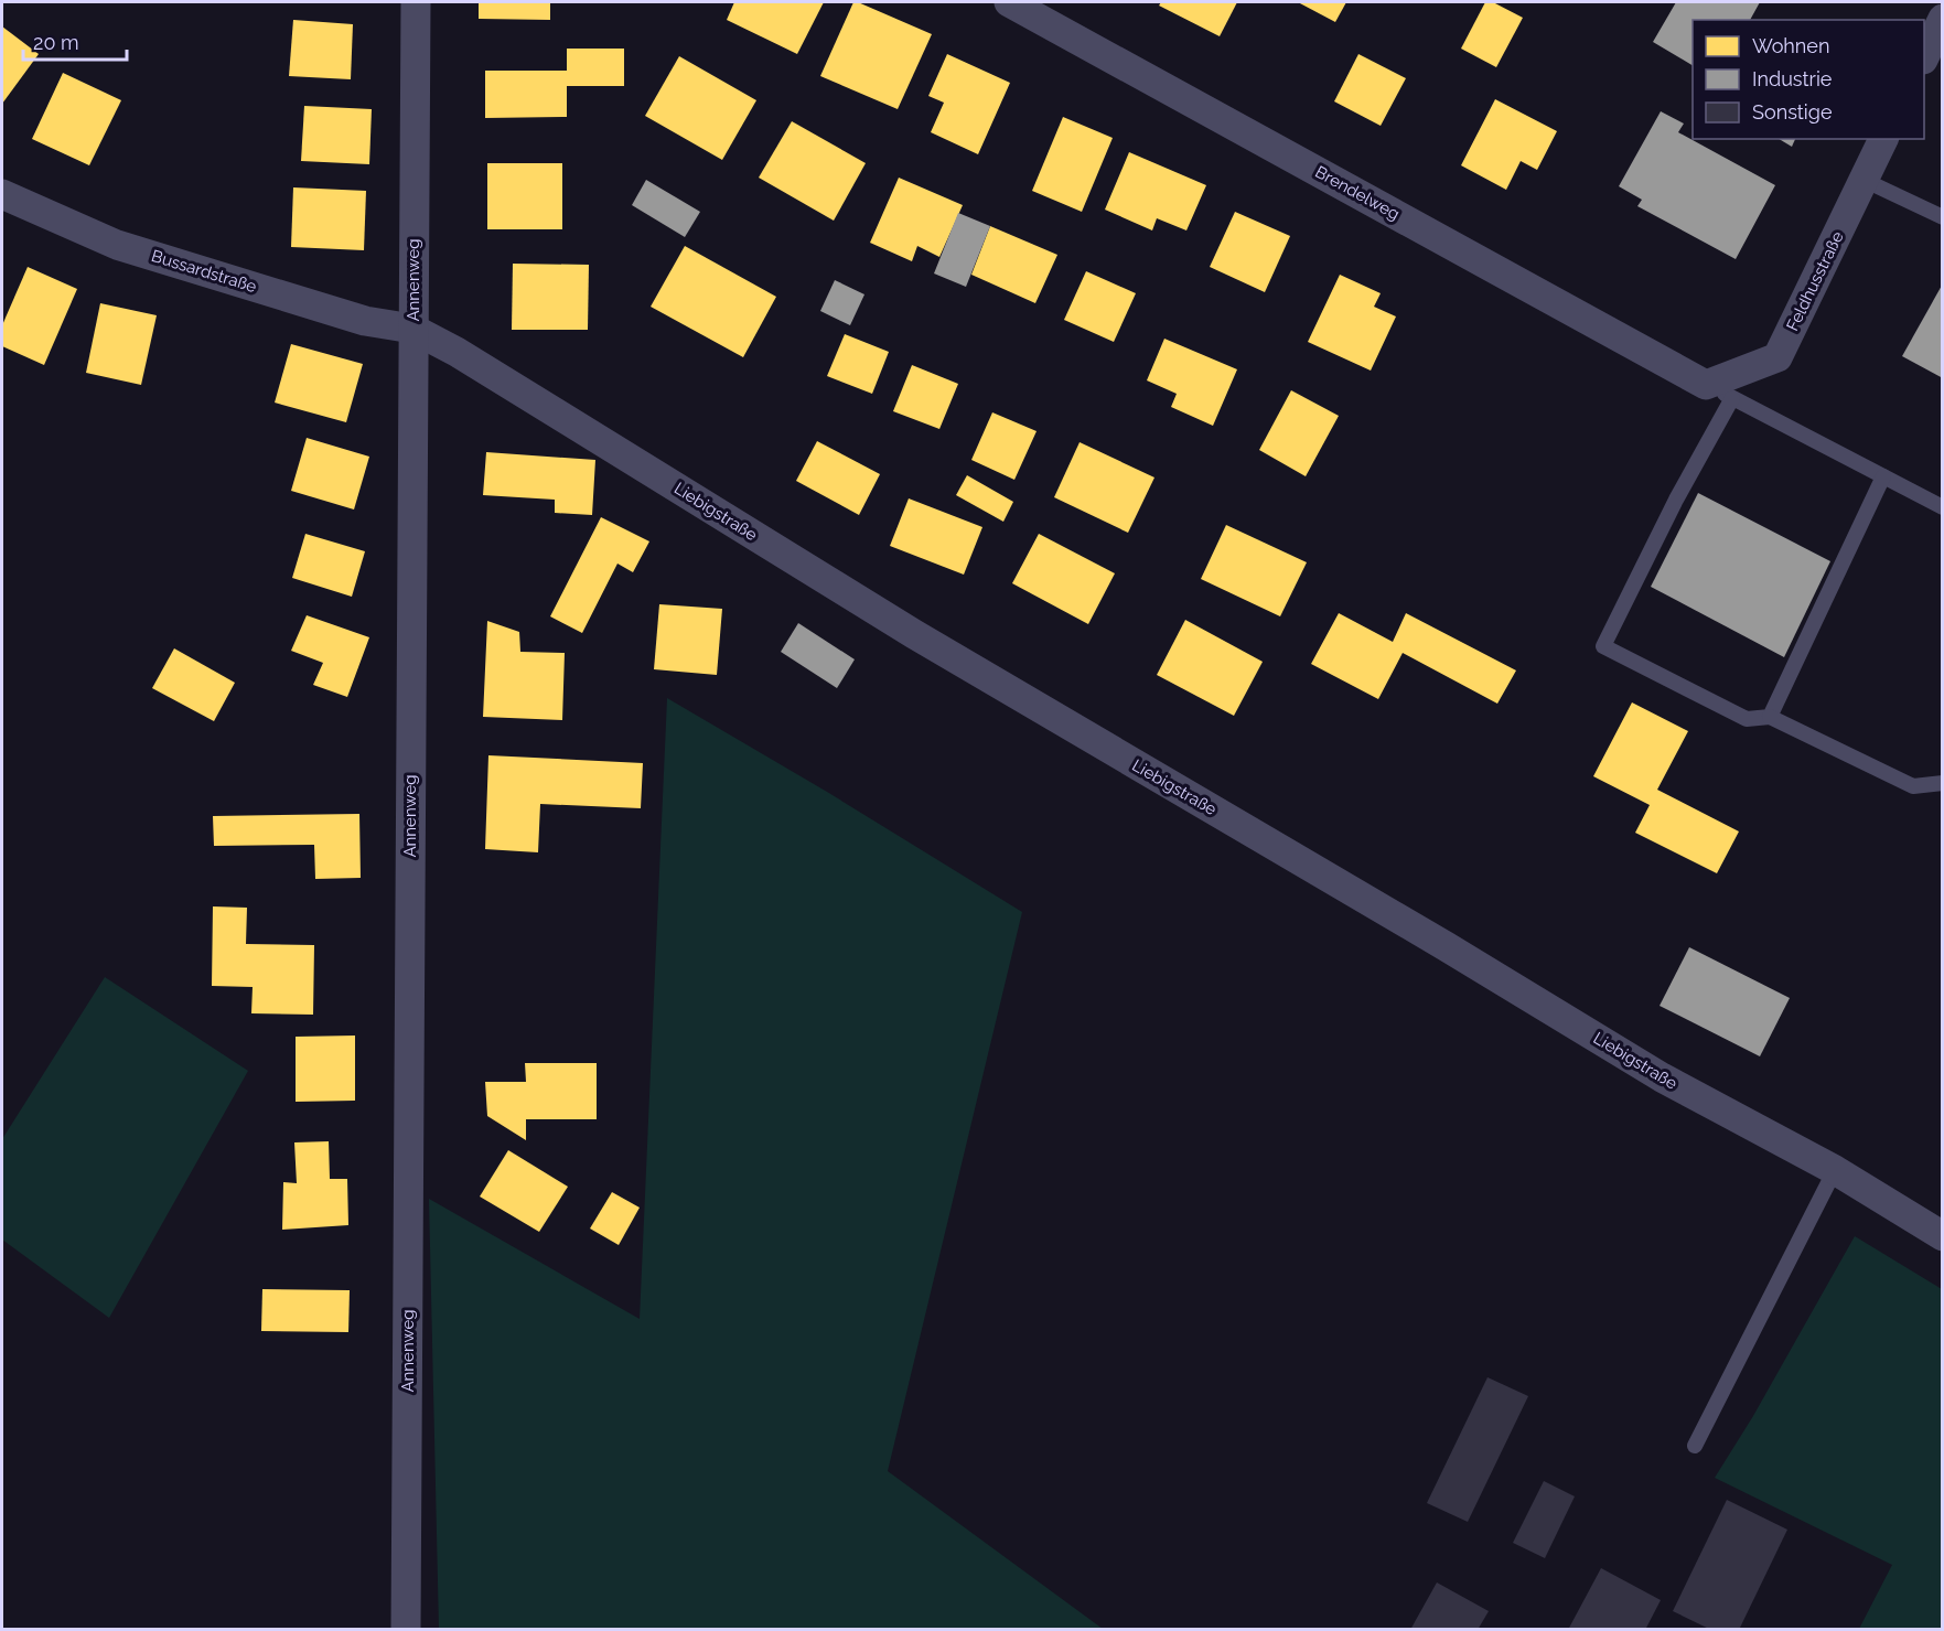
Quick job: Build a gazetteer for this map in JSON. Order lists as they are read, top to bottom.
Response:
{
  "streets": {
    "street": [
      "Brendelweg",
      "Bussardstraße",
      "Annenweg",
      "Feldhusstraße",
      "Liebigstraße"
    ]
  },
  "crossings": [
    ["Brendelweg", "Feldhusstraße"],
    ["Bussardstraße", "Annenweg"],
    ["Bussardstraße", "Liebigstraße"],
    ["Annenweg", "Liebigstraße"]
  ],
  "legend": ["Wohnen", "Industrie", "Sonstige"],
  "scale_bar": "20 m"
}
